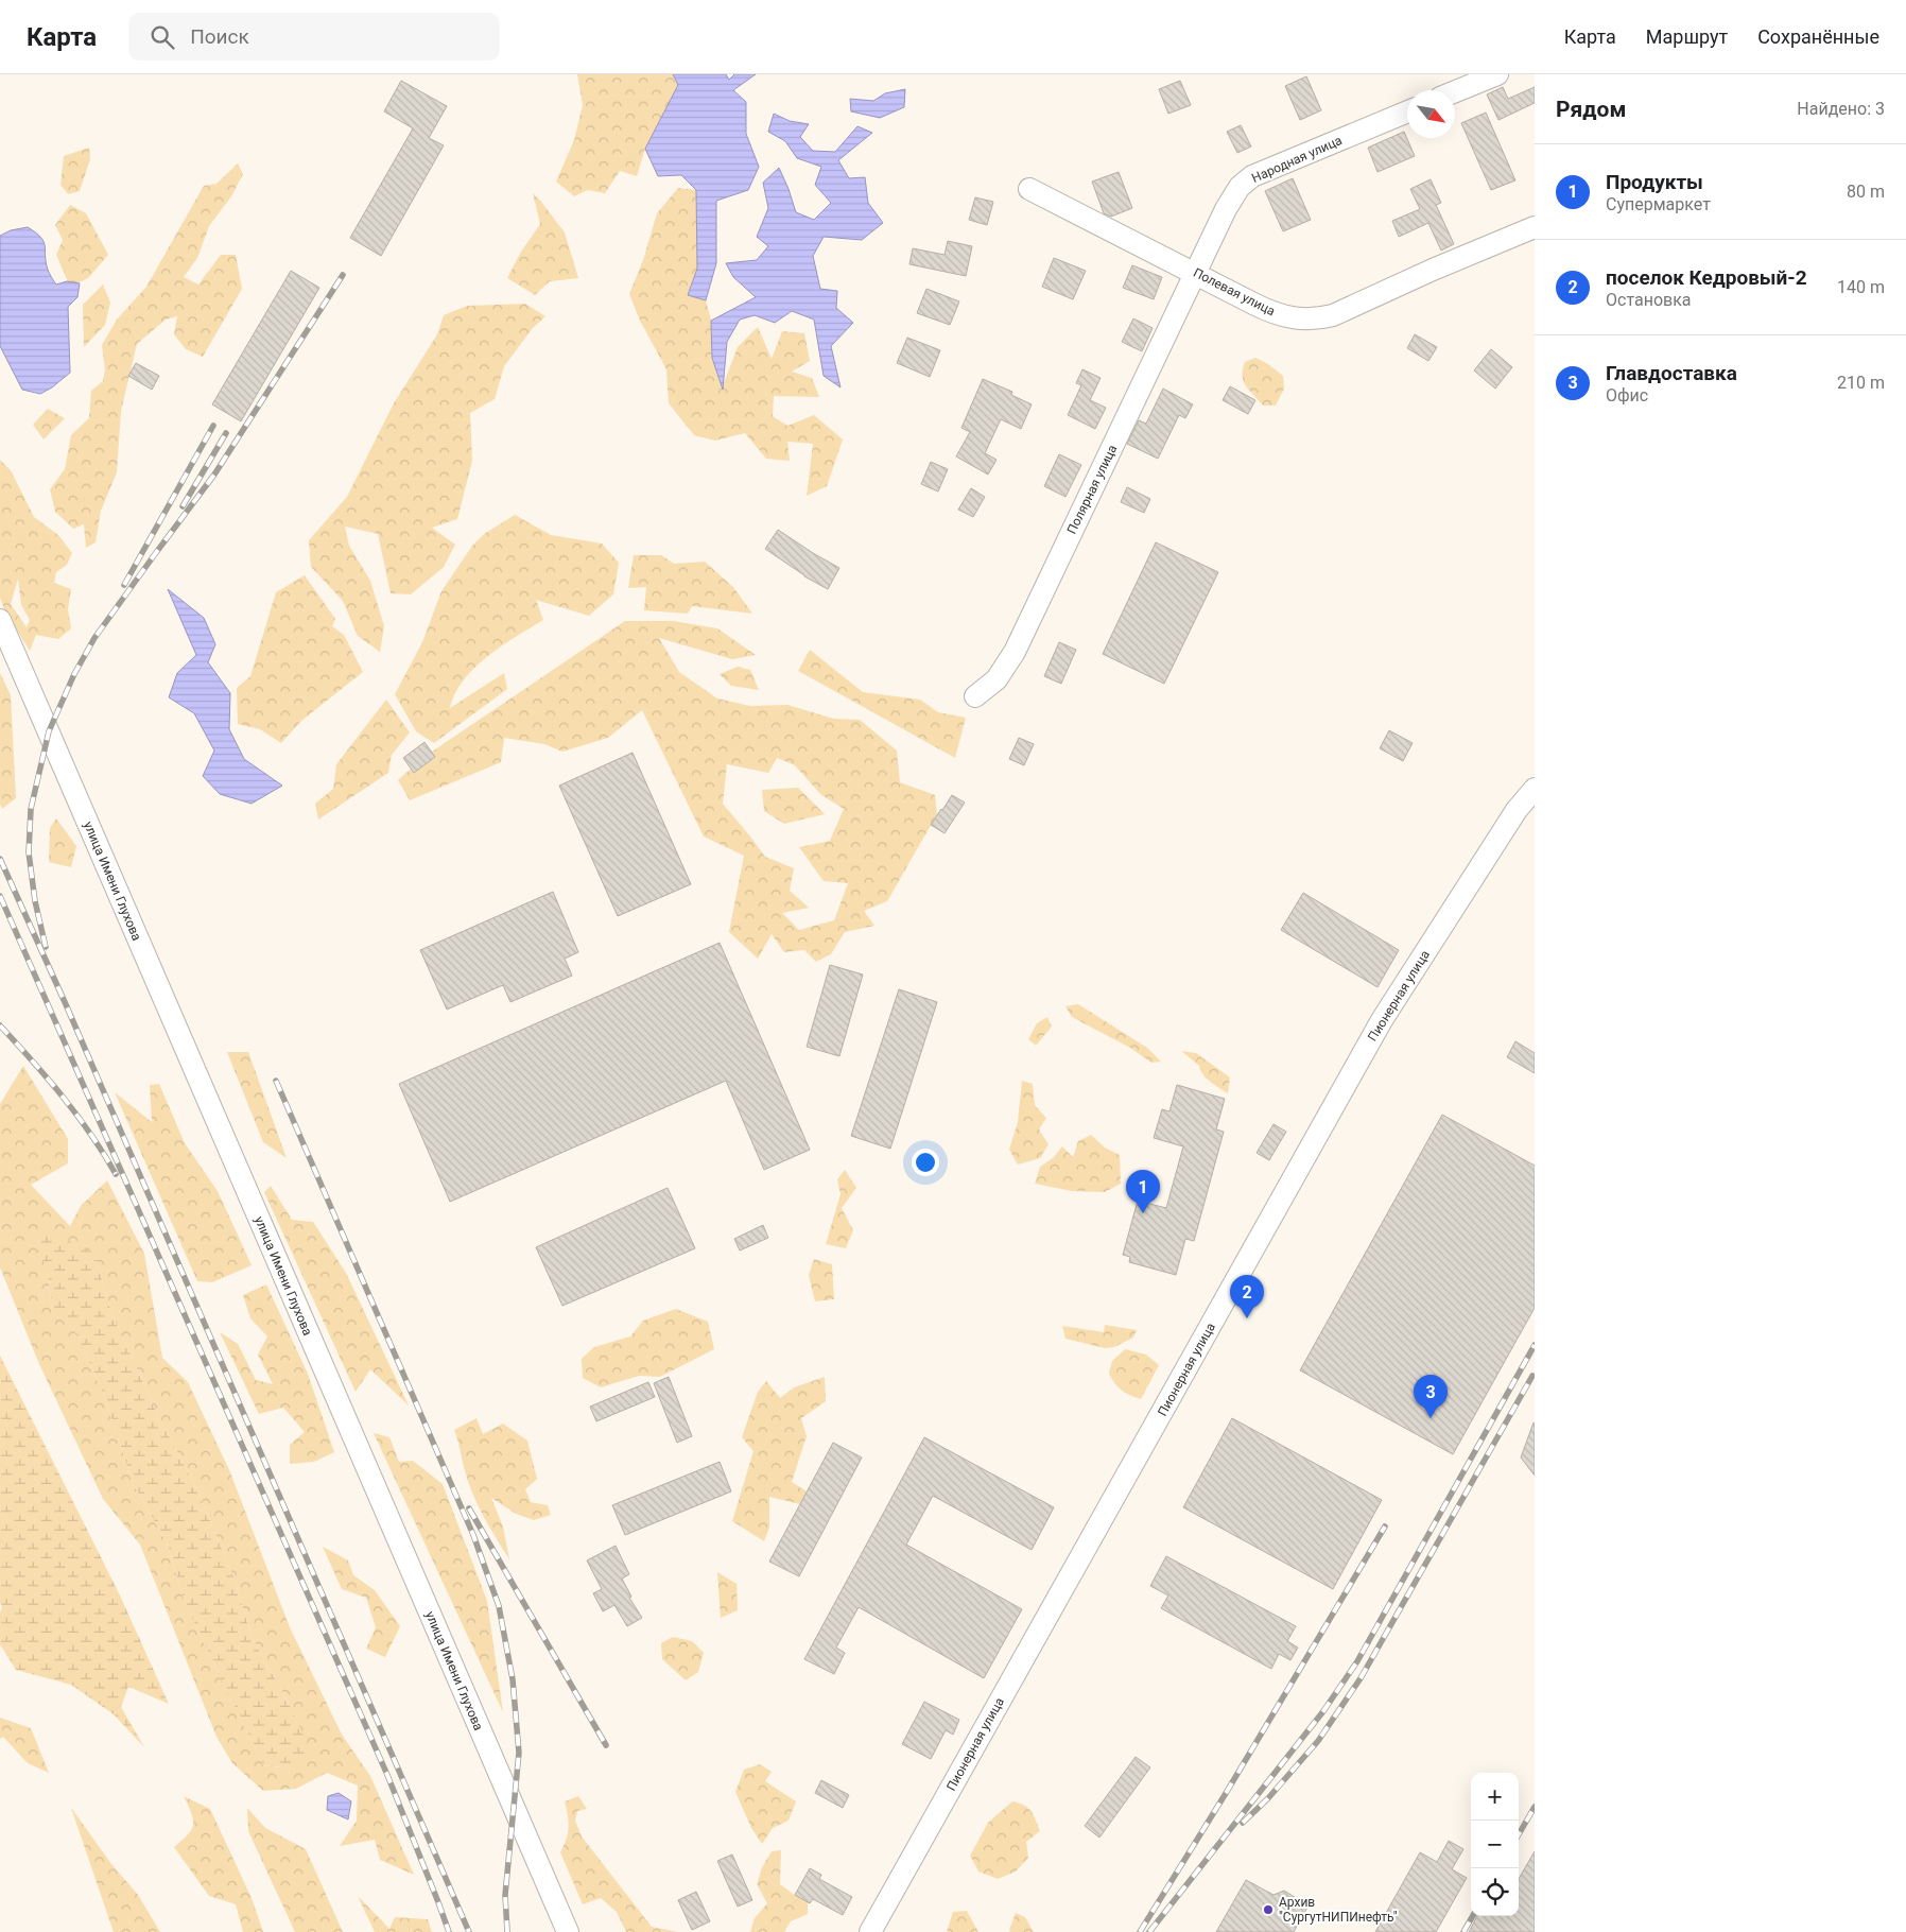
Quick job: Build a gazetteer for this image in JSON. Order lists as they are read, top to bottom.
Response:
{
  "streets": {
    "street": [
      "Народная улица",
      "Полевая улица",
      "Полярная улица",
      "улица Имени Глухова",
      "Пионерная улица"
    ]
  },
  "crossings": [
    ["Народная улица", "Полевая улица"],
    ["Народная улица", "Полярная улица"],
    ["Полевая улица", "Полярная улица"]
  ],
  "places": ["Архив \"СургутНИПИнефть\""],
  "north": "bottom right",
  "page": {
    "header": "Карта",
    "search": "Поиск",
    "nav": ["Карта", "Маршрут", "Сохранённые"],
    "heading": ["Рядом", "Найдено: 3"],
    "list": [
      {
        "mark": "1",
        "name": "Продукты",
        "note": "Супермаркет",
        "value": "80 m"
      },
      {
        "mark": "2",
        "name": "поселок Кедровый-2",
        "note": "Остановка",
        "value": "140 m"
      },
      {
        "mark": "3",
        "name": "Главдоставка",
        "note": "Офис",
        "value": "210 m"
      }
    ],
    "pins": ["1", "2", "3"],
    "map_buttons": ["+", "−"]
  }
}
